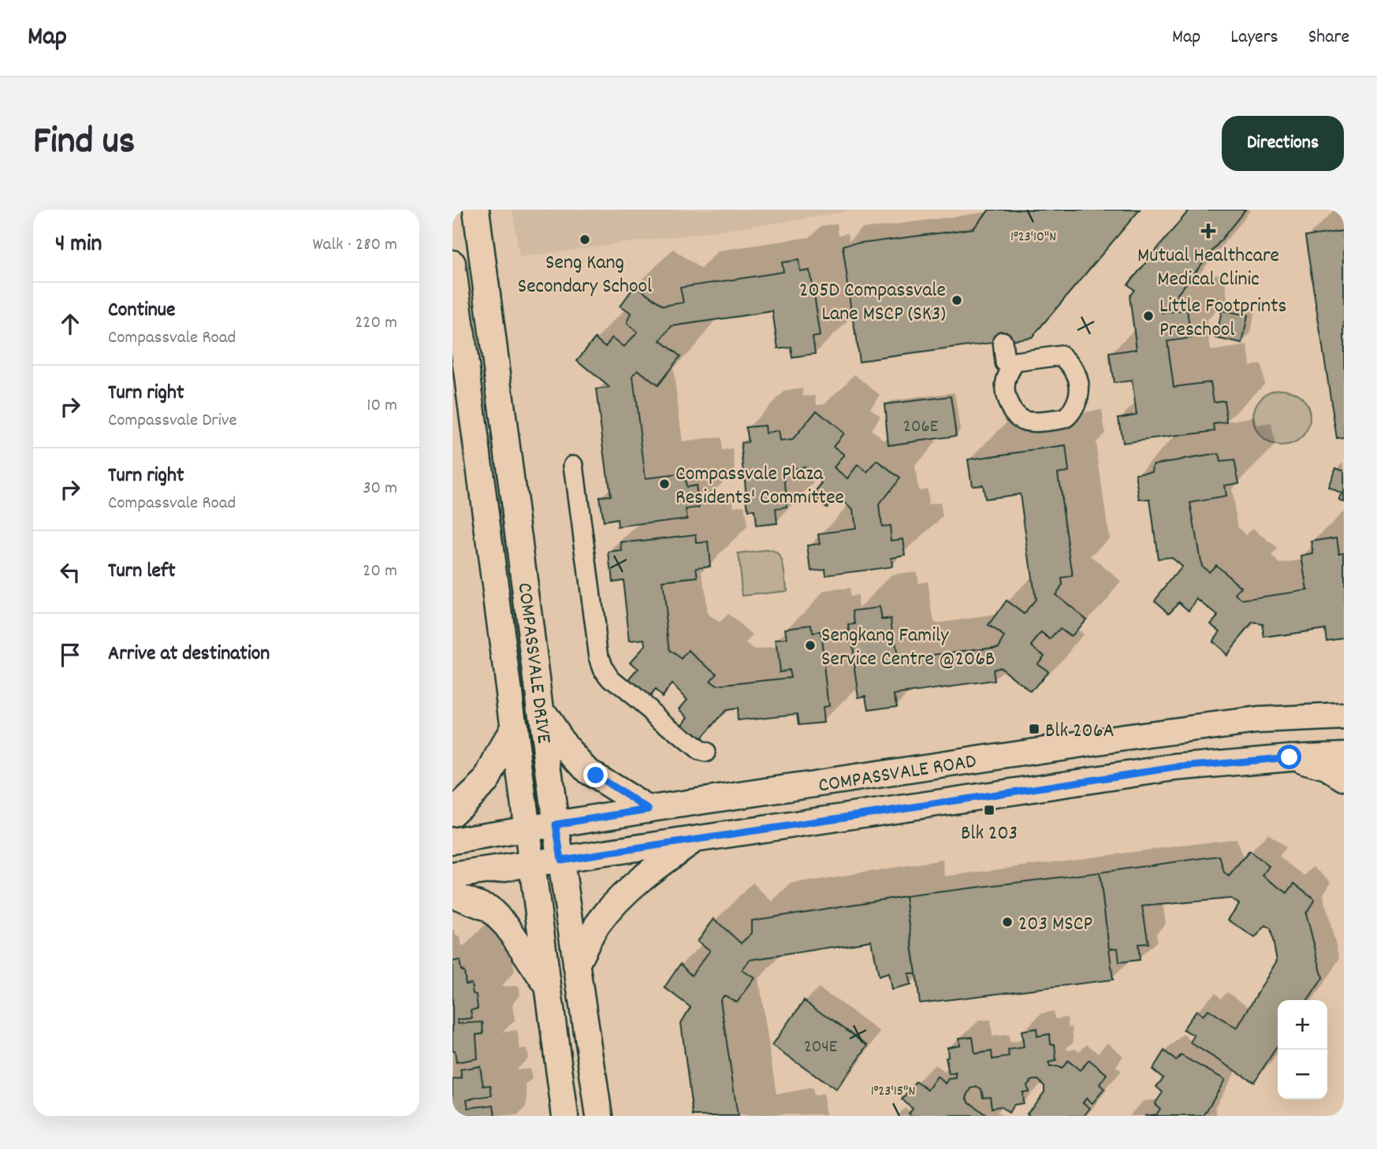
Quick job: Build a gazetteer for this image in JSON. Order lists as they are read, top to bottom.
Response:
{
  "streets": {
    "street": ["COMPASSVALE DRIVE", "COMPASSVALE ROAD"]
  },
  "crossings": [
    ["COMPASSVALE DRIVE", "COMPASSVALE ROAD"]
  ],
  "places": {
    "health": ["Mutual Healthcare Medical Clinic"],
    "other": [
      "Seng Kang Secondary School",
      "205D Compassvale Lane MSCP (SK3)",
      "Little Footprints Preschool",
      "Compassvale Plaza Residents' Committee",
      "Sengkang Family Service Centre @206B",
      "203 MSCP"
    ],
    "transit": ["Blk 206A", "Blk 203"]
  },
  "house_numbers": ["206E", "204E"],
  "page": {
    "header": "Map",
    "nav": ["Map", "Layers", "Share"],
    "title": "Find us",
    "buttons": "Directions",
    "heading": ["4 min", "Walk · 280 m"],
    "list": [
      ["Continue", "Compassvale Road", "220 m"],
      ["Turn right", "Compassvale Drive", "10 m"],
      ["Turn right", "Compassvale Road", "30 m"],
      ["Turn left", "20 m"],
      "Arrive at destination"
    ],
    "map_buttons": ["+", "−"]
  },
  "coordinates": ["1°23'10\"N", "1°23'15\"N"]
}
